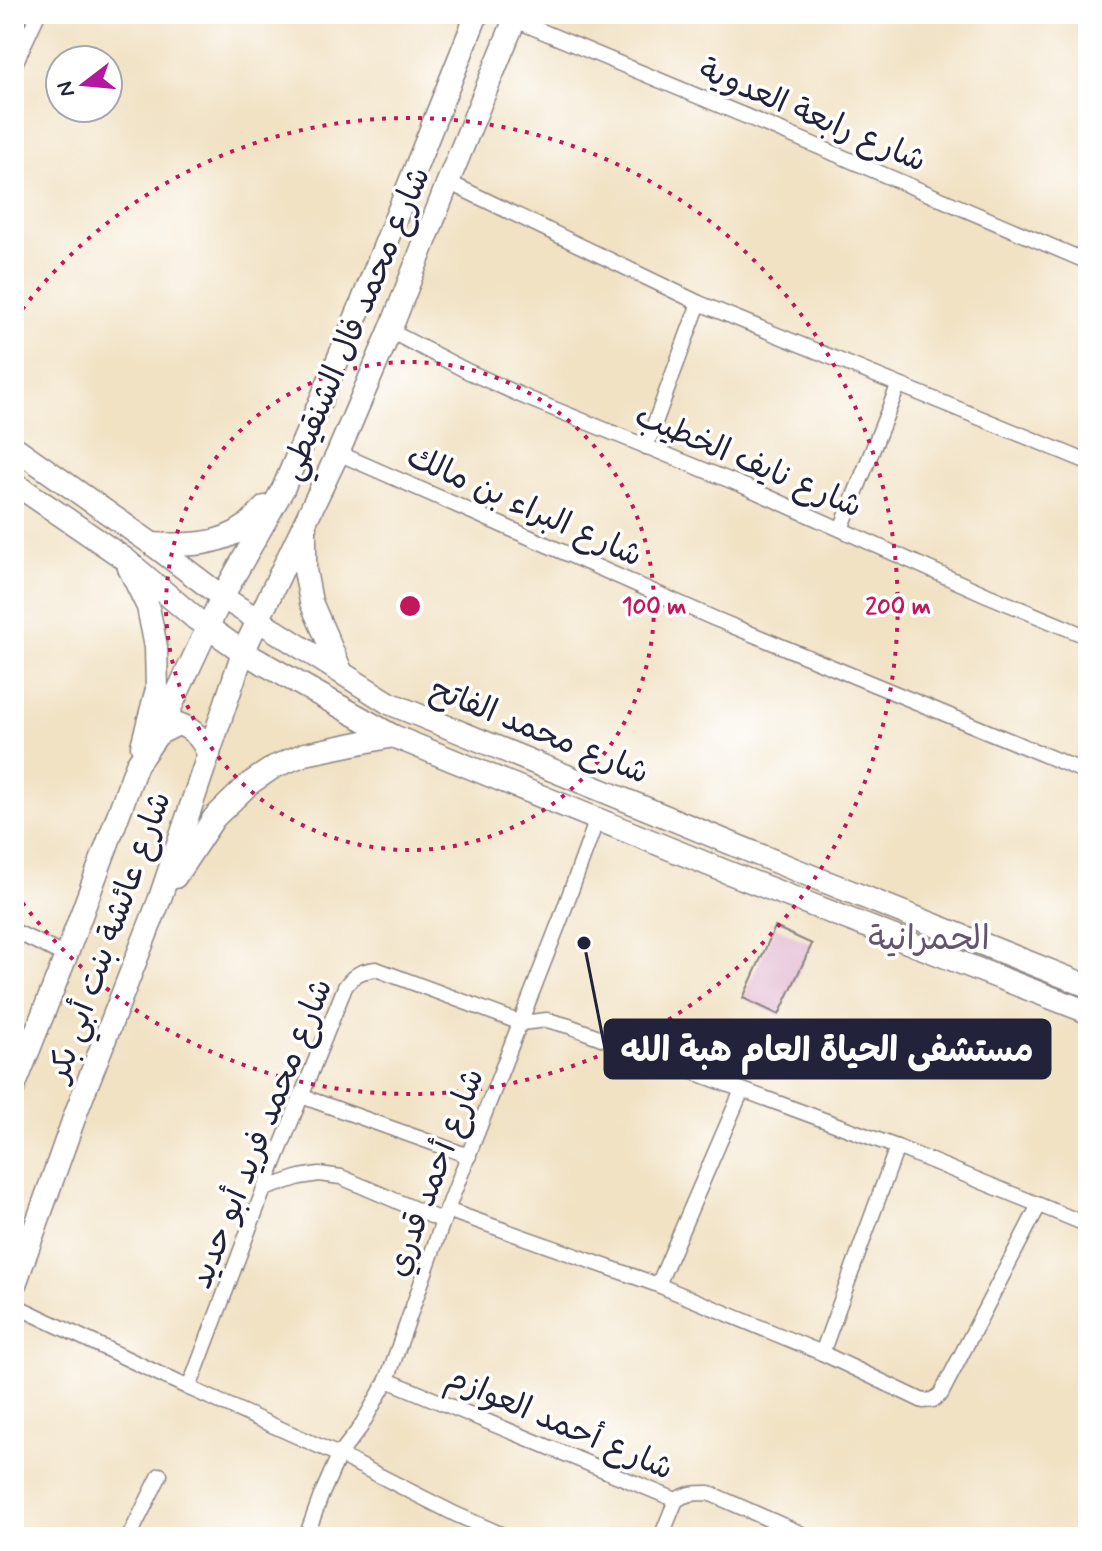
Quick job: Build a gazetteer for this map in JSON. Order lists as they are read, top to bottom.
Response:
{
  "streets": {
    "main road": ["شارع محمد فال الشنقيطي", "شارع محمد الفاتح", "شارع عائشة بنت أبي بكر"],
    "street": [
      "شارع رابعة العدوية",
      "شارع نايف الخطيب",
      "شارع البراء بن مالك",
      "شارع محمد فريد أبو حديد",
      "شارع أحمد قدري",
      "شارع أحمد العوازم"
    ]
  },
  "crossings": [
    ["شارع رابعة العدوية", "شارع محمد فال الشنقيطي"],
    ["شارع محمد فال الشنقيطي", "شارع نايف الخطيب"],
    ["شارع محمد فال الشنقيطي", "شارع البراء بن مالك"],
    ["شارع محمد فال الشنقيطي", "شارع محمد الفاتح"],
    ["شارع محمد فال الشنقيطي", "شارع عائشة بنت أبي بكر"],
    ["شارع محمد الفاتح", "شارع عائشة بنت أبي بكر"],
    ["شارع محمد الفاتح", "شارع أحمد قدري"],
    ["شارع محمد فريد أبو حديد", "شارع أحمد قدري"],
    ["شارع أحمد قدري", "شارع أحمد العوازم"]
  ],
  "districts": ["الحمرانية"],
  "places": ["مستشفى الحياة العام هبة الله"],
  "north": "left",
  "rings": ["100 m", "200 m"]
}
